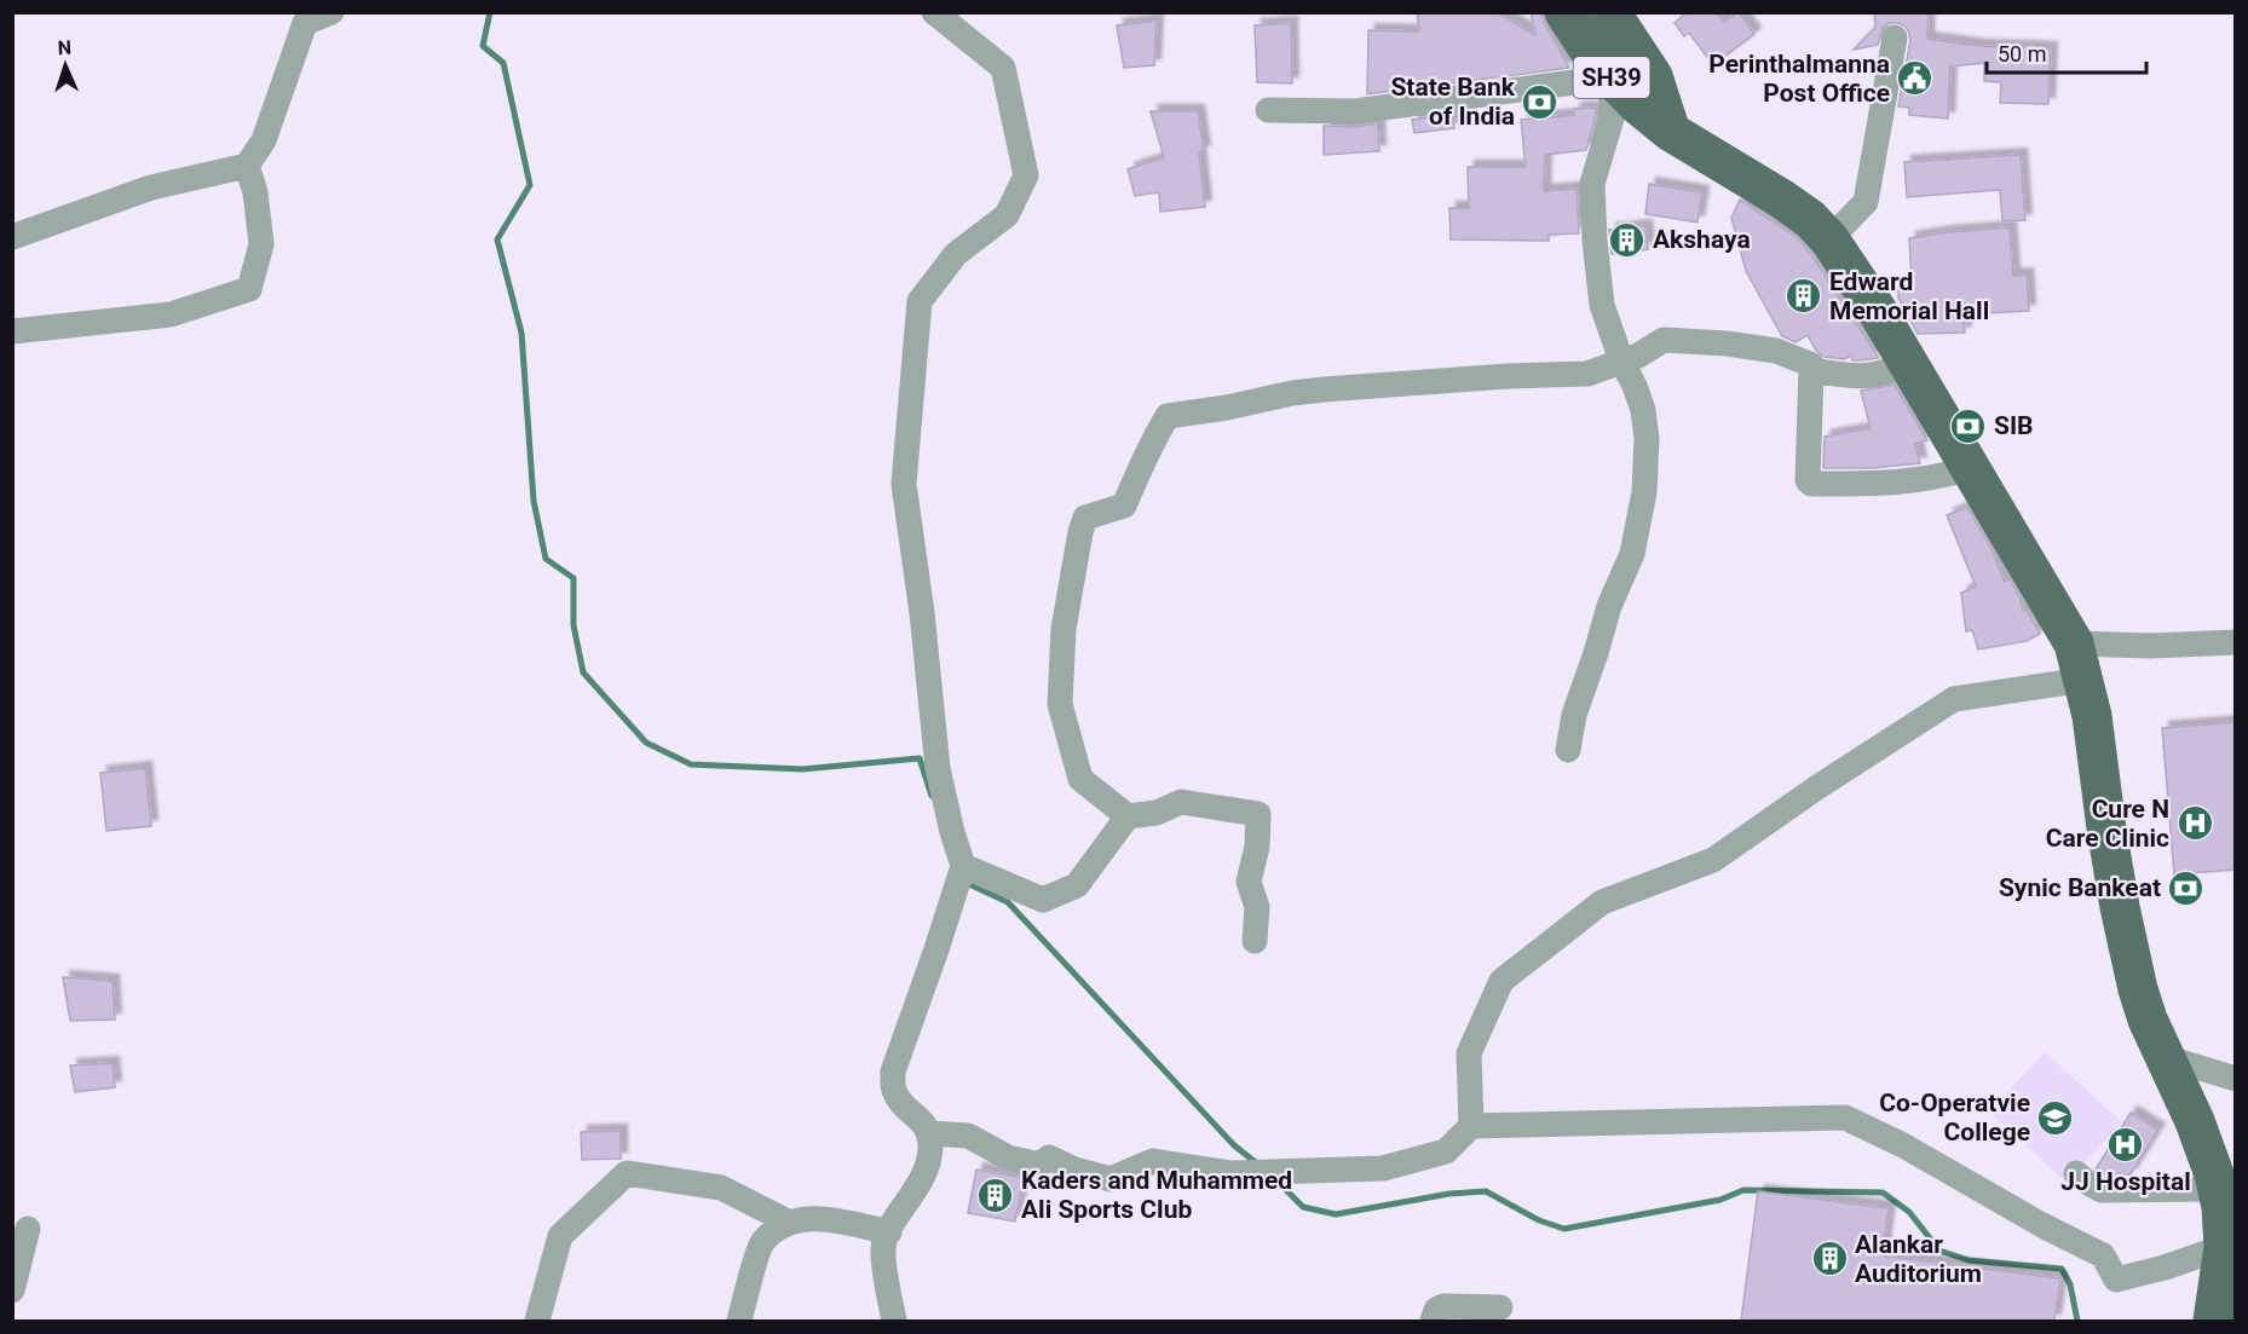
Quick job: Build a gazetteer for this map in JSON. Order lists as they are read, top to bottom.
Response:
{
  "streets": {
    "main road": ["SH39"]
  },
  "places": {
    "public building": ["Perinthalmanna Post Office"],
    "bank": ["State Bank of India", "SIB", "Synic Bankeat"],
    "building": [
      "Akshaya",
      "Edward Memorial Hall",
      "Kaders and Muhammed Ali Sports Club",
      "Alankar Auditorium"
    ],
    "hospital": ["Cure N Care Clinic", "JJ Hospital"],
    "school or university": ["Co-Operatvie College"]
  },
  "scale_bar": "50 m",
  "north": "top"
}
